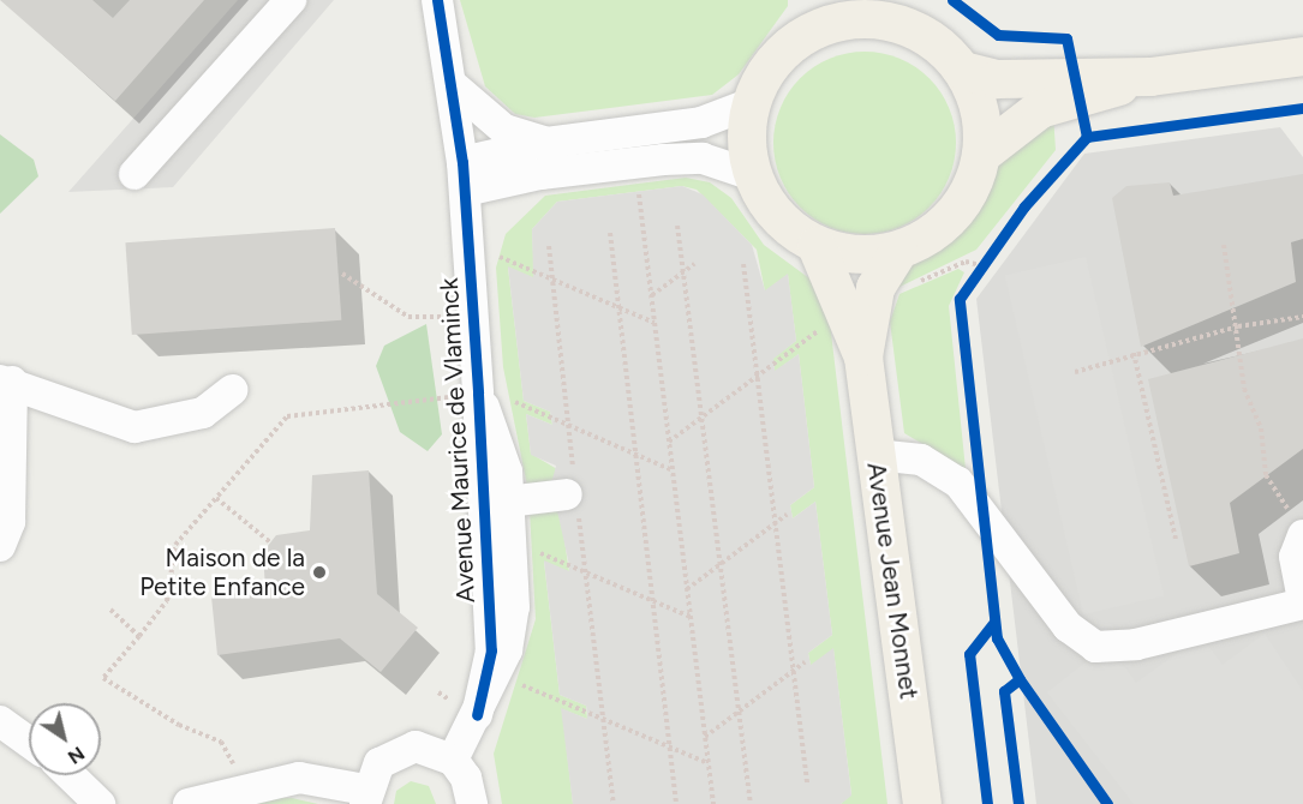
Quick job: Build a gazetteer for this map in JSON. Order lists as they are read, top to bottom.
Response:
{
  "streets": {
    "main road": ["Avenue Jean Monnet"],
    "street": ["Avenue Maurice de Vlaminck"]
  },
  "places": ["Maison de la Petite Enfance"],
  "north": "bottom right"
}
